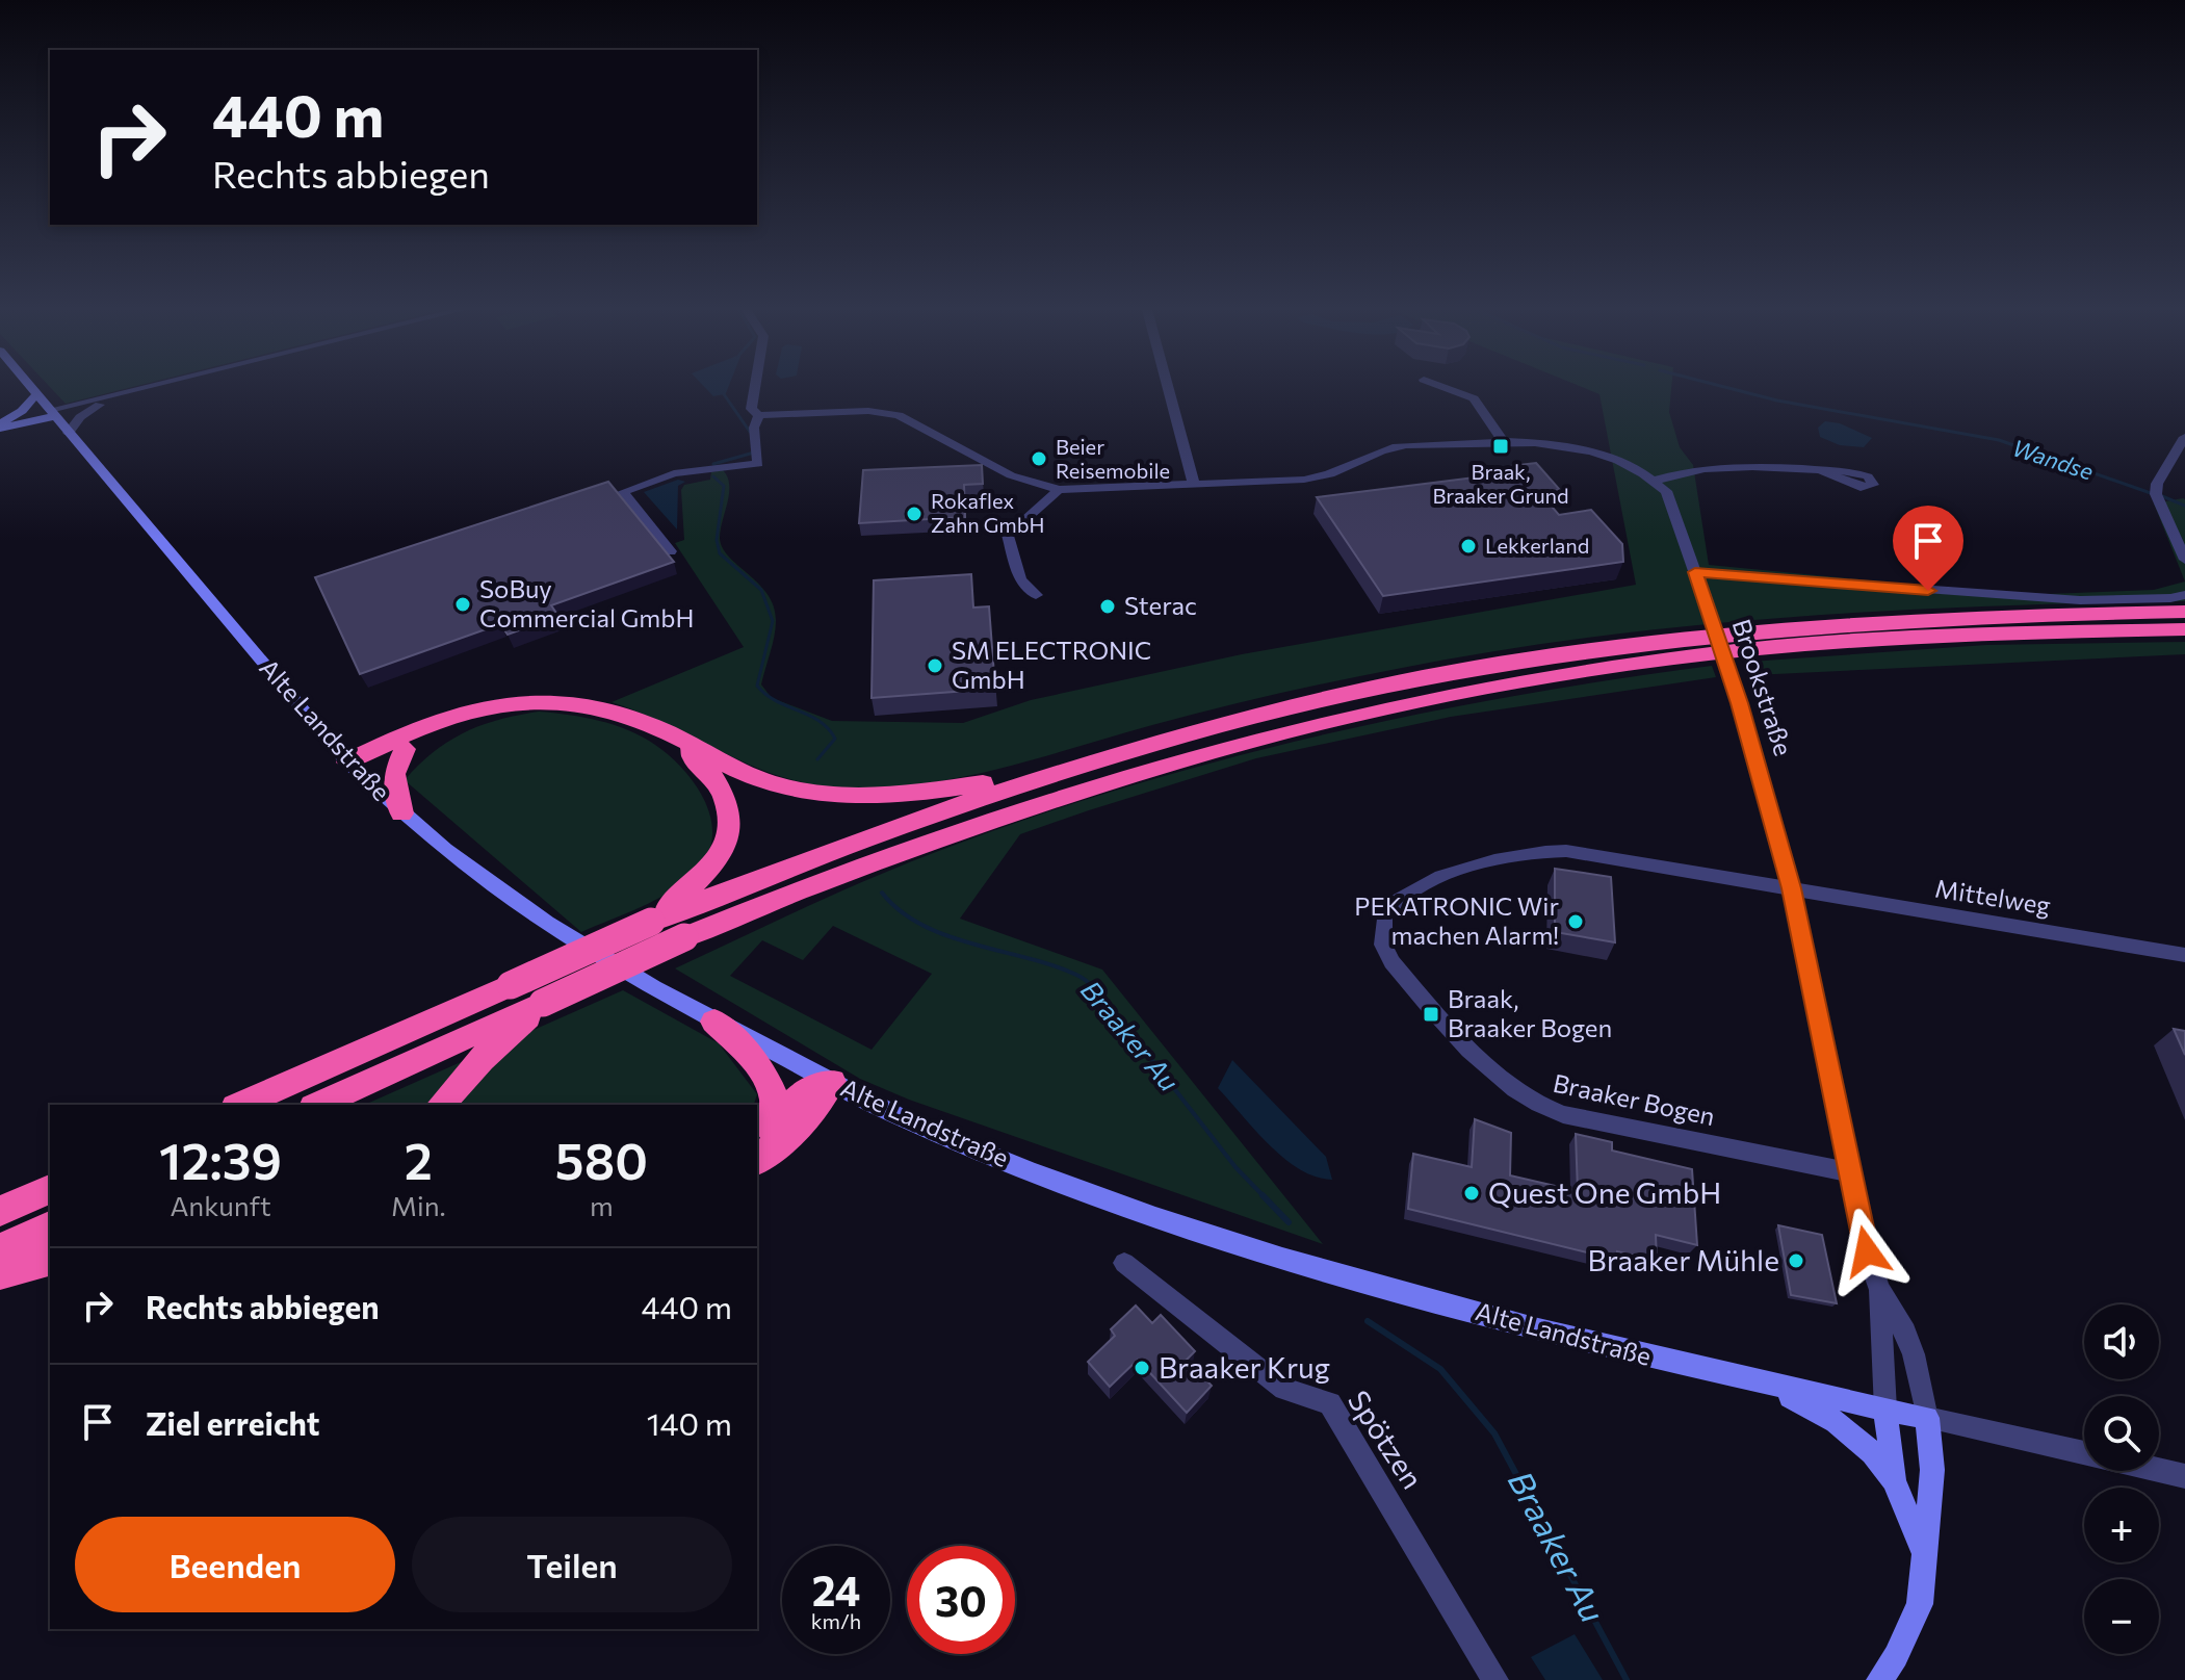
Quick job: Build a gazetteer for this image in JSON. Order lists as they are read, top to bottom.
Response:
{
  "streets": {
    "main road": ["Alte Landstraße"],
    "street": [
      "Brookstraße",
      "Mittelweg",
      "Braaker Bogen",
      "Spötzen"
    ]
  },
  "crossings": [
    ["Brookstraße", "Alte Landstraße"],
    ["Brookstraße", "Mittelweg"],
    ["Brookstraße", "Braaker Bogen"],
    ["Mittelweg", "Braaker Bogen"]
  ],
  "water": ["Wandse", "Braaker Au"],
  "places": {
    "transit": ["Braak, Braaker Grund", "Braak, Braaker Bogen"],
    "other": [
      "Beier Reisemobile",
      "Rokaflex Zahn GmbH",
      "Lekkerland",
      "SoBuy Commercial GmbH",
      "Sterac",
      "SM ELECTRONIC GmbH",
      "PEKATRONIC Wir machen Alarm!",
      "Quest One GmbH",
      "Braaker Mühle",
      "Braaker Krug"
    ]
  },
  "page": {
    "turn": ["440 m", "Rechts abbiegen"],
    "eta": [
      "12:39",
      "Ankunft",
      "2",
      "Min.",
      "580",
      "m"
    ],
    "list": [
      {
        "name": "Rechts abbiegen",
        "value": "440 m"
      },
      {
        "name": "Ziel erreicht",
        "value": "140 m"
      }
    ],
    "map_buttons": ["+", "−"],
    "buttons": ["Beenden", "Teilen"],
    "speed": "24 km/h",
    "limit": "30"
  }
}
